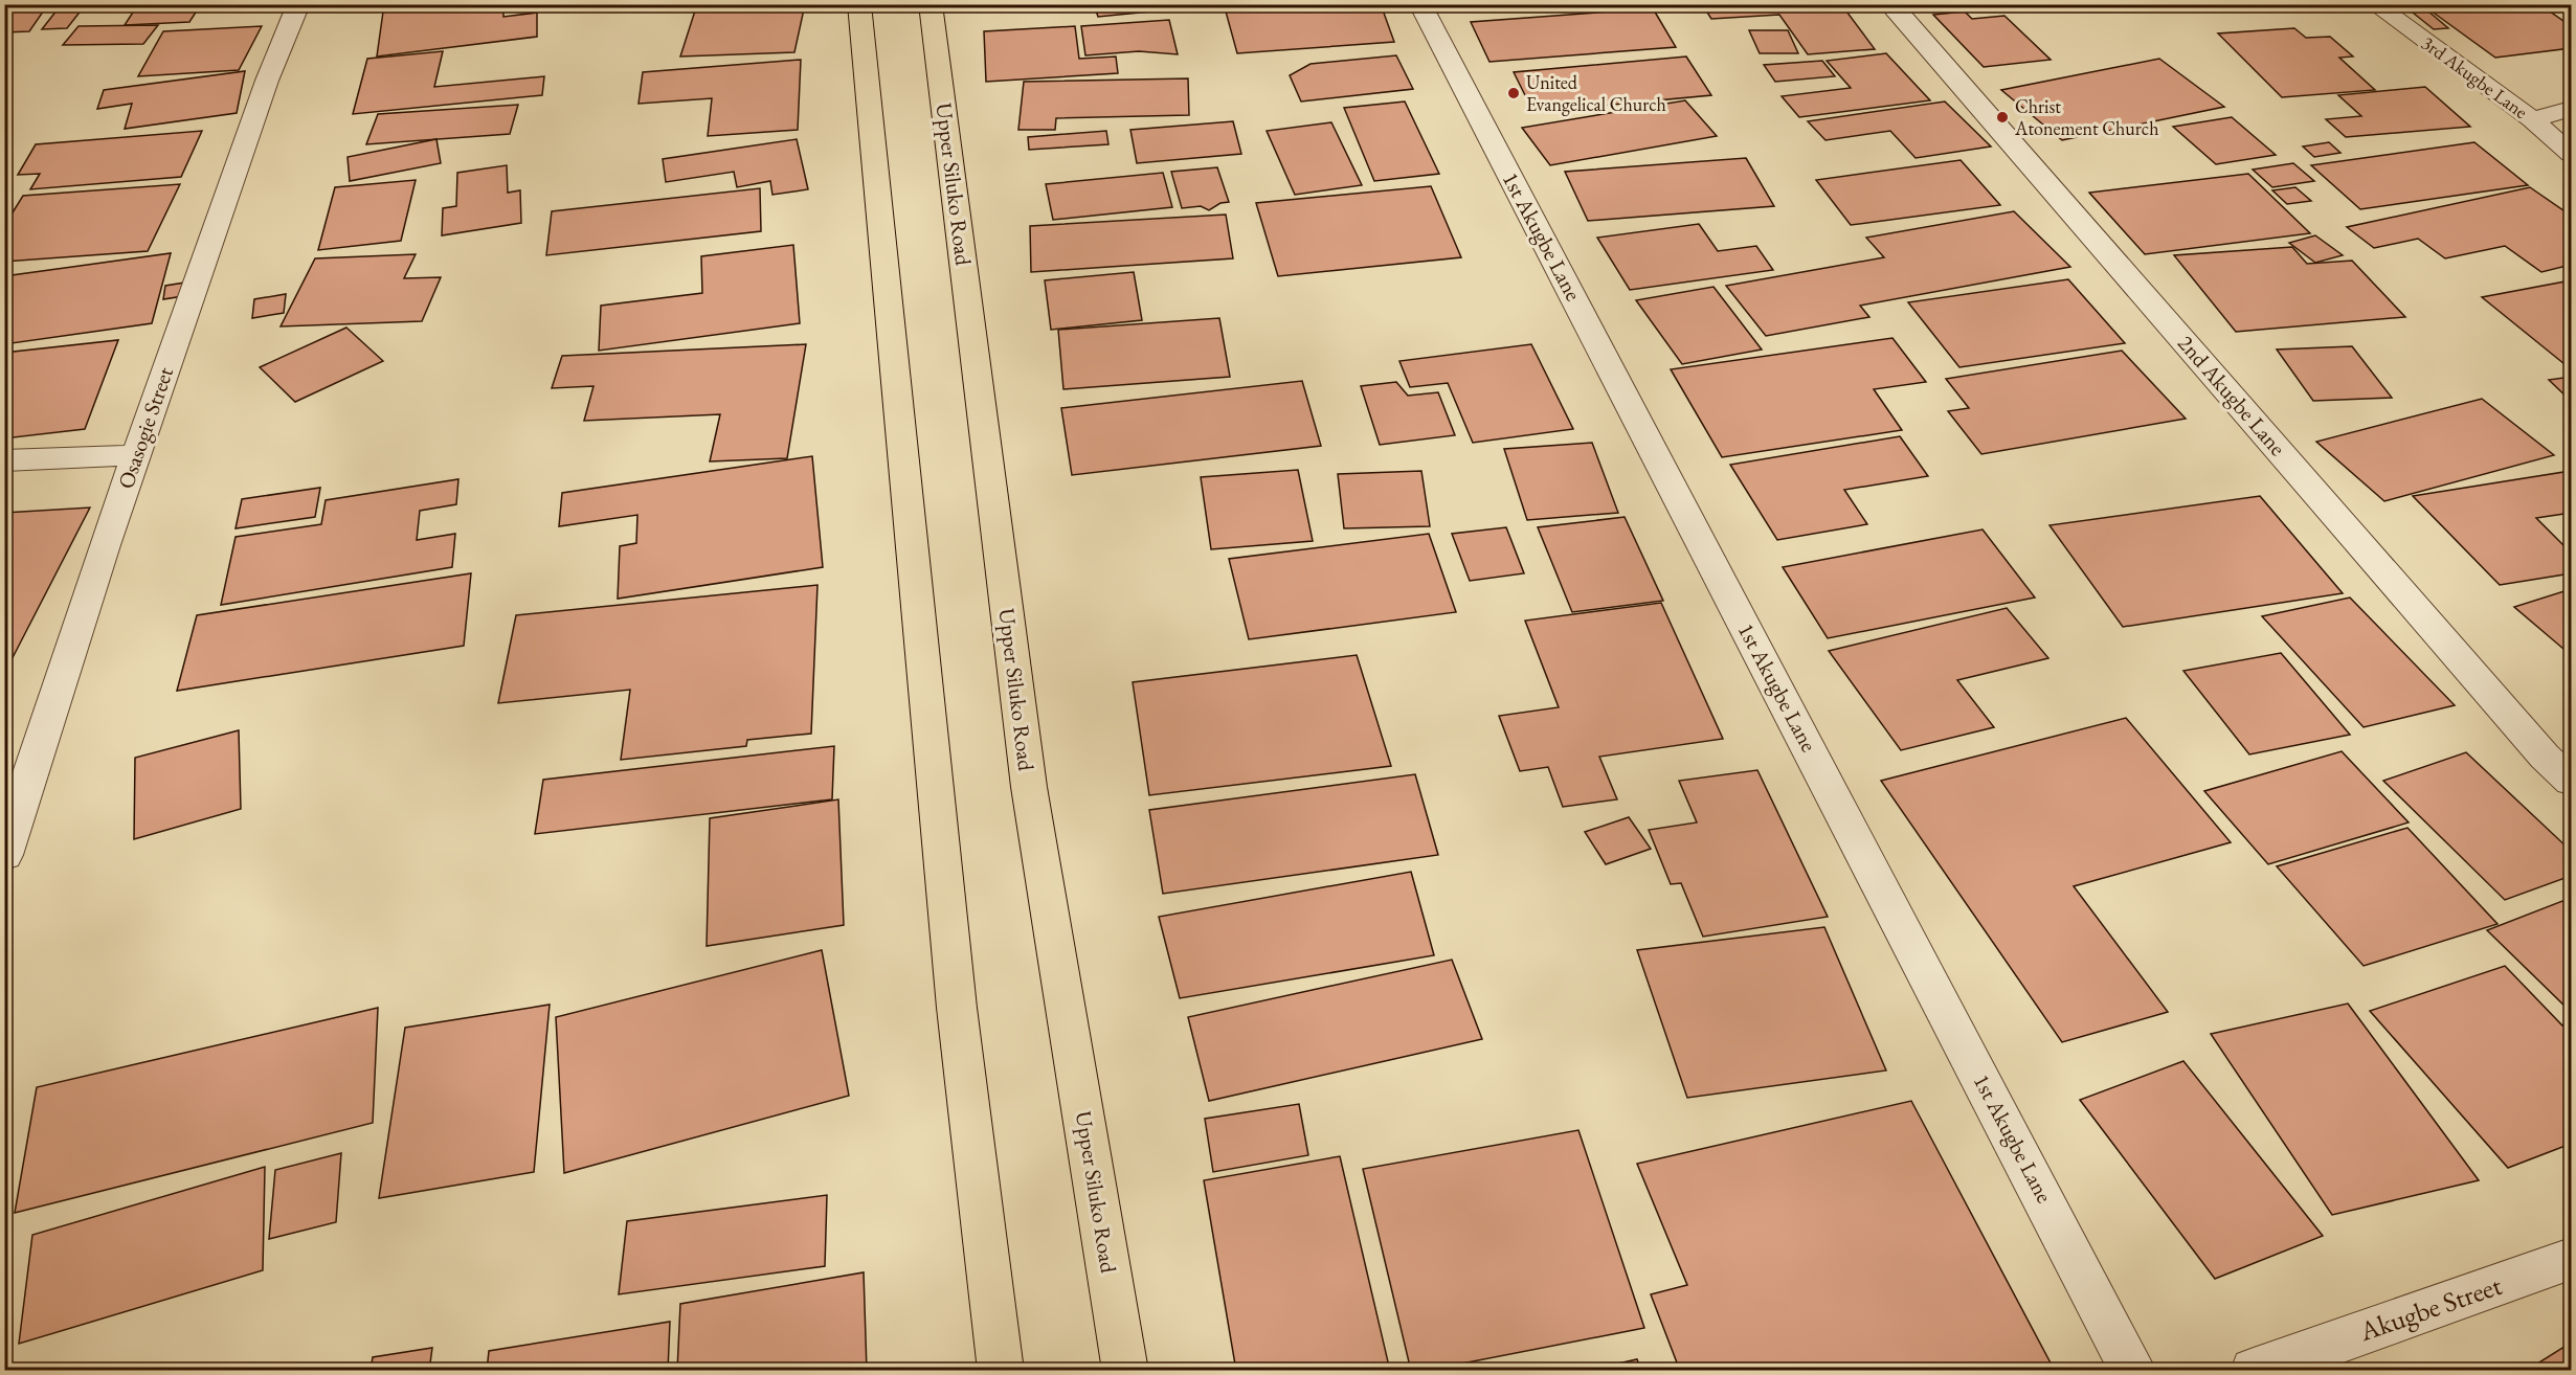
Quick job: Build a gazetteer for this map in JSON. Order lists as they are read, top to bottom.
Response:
{
  "streets": {
    "main road": ["Upper Siluko Road"],
    "street": [
      "3rd Akugbe Lane",
      "1st Akugbe Lane",
      "2nd Akugbe Lane",
      "Osasogie Street",
      "Akugbe Street"
    ]
  },
  "places": ["United Evangelical Church", "Christ Atonement Church"]
}
